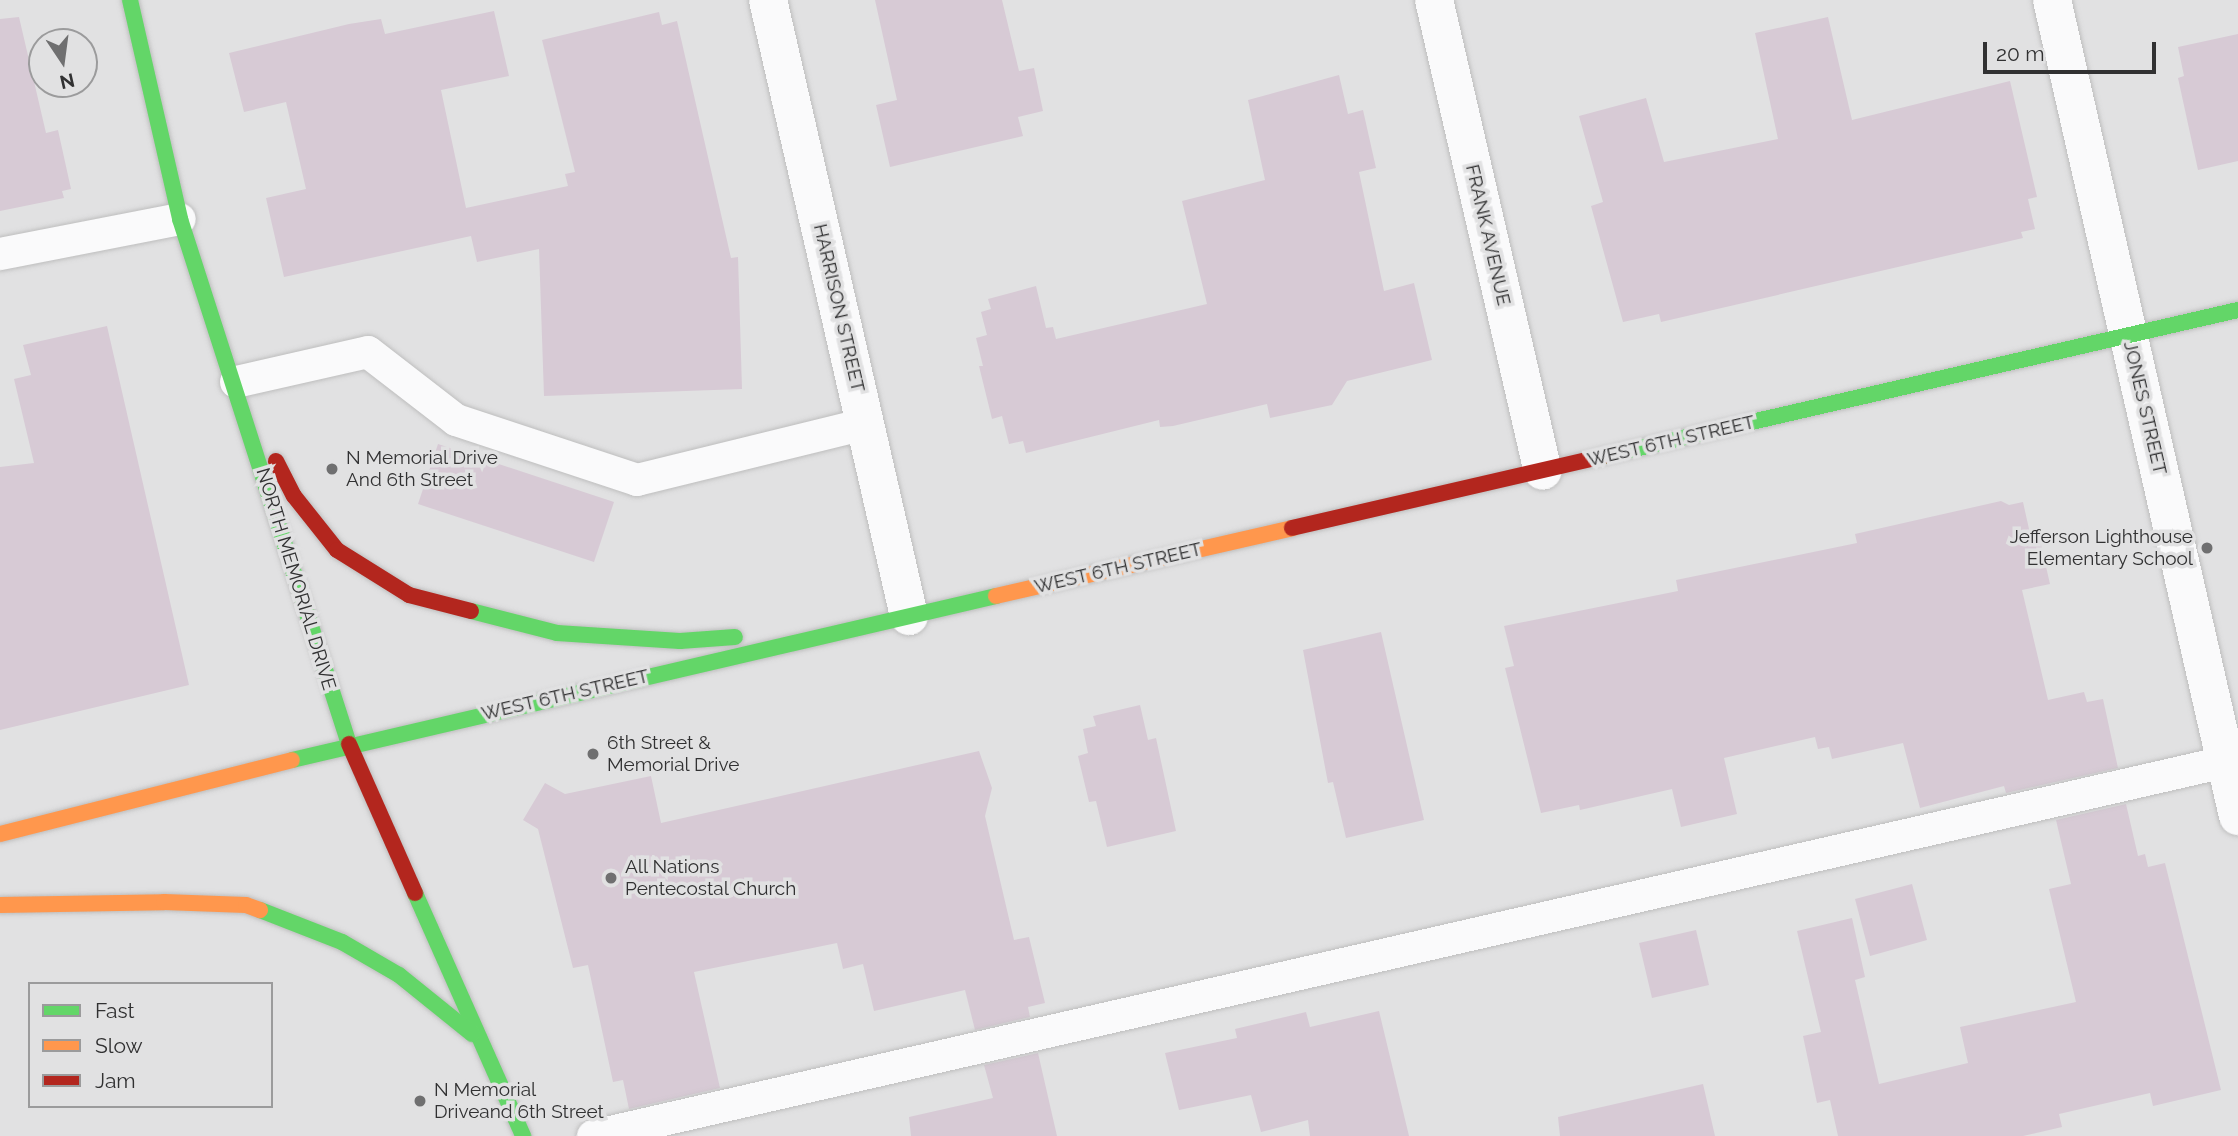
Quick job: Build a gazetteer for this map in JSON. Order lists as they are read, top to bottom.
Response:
{
  "streets": {
    "main road": ["WEST 6TH STREET", "NORTH MEMORIAL DRIVE"],
    "street": ["FRANK AVENUE", "HARRISON STREET", "JONES STREET"]
  },
  "crossings": [
    ["FRANK AVENUE", "WEST 6TH STREET"],
    ["HARRISON STREET", "WEST 6TH STREET"],
    ["JONES STREET", "WEST 6TH STREET"],
    ["WEST 6TH STREET", "NORTH MEMORIAL DRIVE"]
  ],
  "places": [
    "N Memorial Drive And 6th Street",
    "Jefferson Lighthouse Elementary School",
    "6th Street & Memorial Drive",
    "All Nations Pentecostal Church",
    "N Memorial Driveand 6th Street"
  ],
  "legend": ["Fast", "Slow", "Jam"],
  "scale_bar": "20 m",
  "north": "bottom"
}
